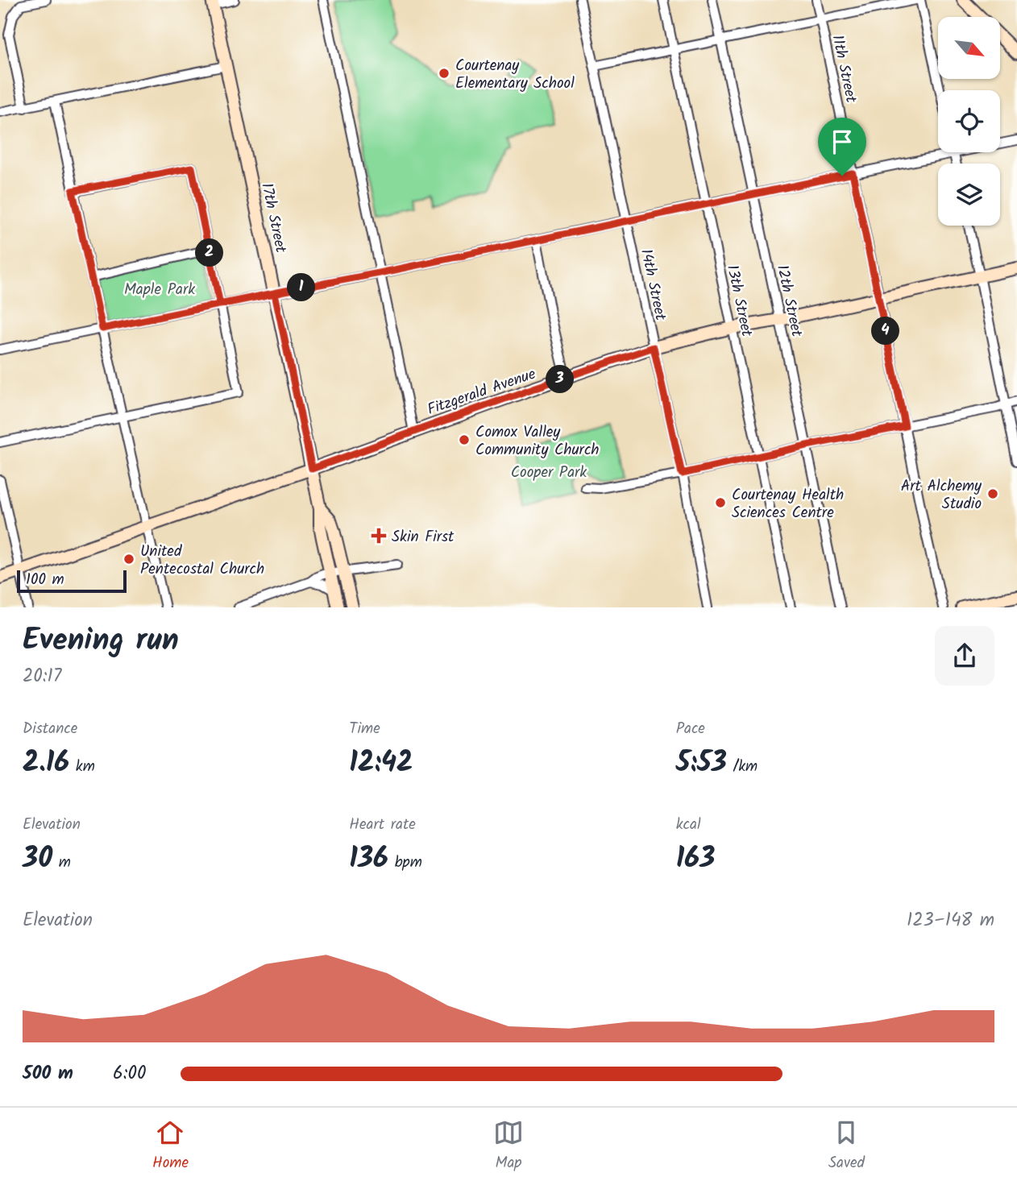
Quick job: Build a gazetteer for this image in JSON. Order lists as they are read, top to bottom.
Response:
{
  "streets": {
    "street": [
      "11th Street",
      "17th Street",
      "14th Street",
      "13th Street",
      "12th Street",
      "Fitzgerald Avenue"
    ]
  },
  "crossings": [
    ["11th Street", "Fitzgerald Avenue"],
    ["17th Street", "Fitzgerald Avenue"],
    ["14th Street", "Fitzgerald Avenue"],
    ["13th Street", "Fitzgerald Avenue"],
    ["12th Street", "Fitzgerald Avenue"]
  ],
  "parks": ["Maple Park", "Cooper Park"],
  "places": {
    "other": [
      "Courtenay Elementary School",
      "Comox Valley Community Church",
      "Art Alchemy Studio",
      "Courtenay Health Sciences Centre",
      "United Pentecostal Church"
    ],
    "health": ["Skin First"]
  },
  "scale_bar": "100 m",
  "north": "bottom right",
  "page": {
    "pins": [
      "2",
      "1",
      "4",
      "3"
    ],
    "scale": "100 m",
    "heading": ["Evening run", "20:17"],
    "stats": [
      ["Distance", "2.16 km"],
      ["Time", "12:42"],
      ["Pace", "5:53 /km"],
      ["Elevation", "30 m"],
      ["Heart rate", "136 bpm"],
      ["kcal", "163"]
    ],
    "chart": ["Elevation", "123–148 m"],
    "list": [
      {
        "name": "500 m",
        "note": "6:00"
      }
    ],
    "tabs": ["Home", "Map", "Saved"]
  }
}
